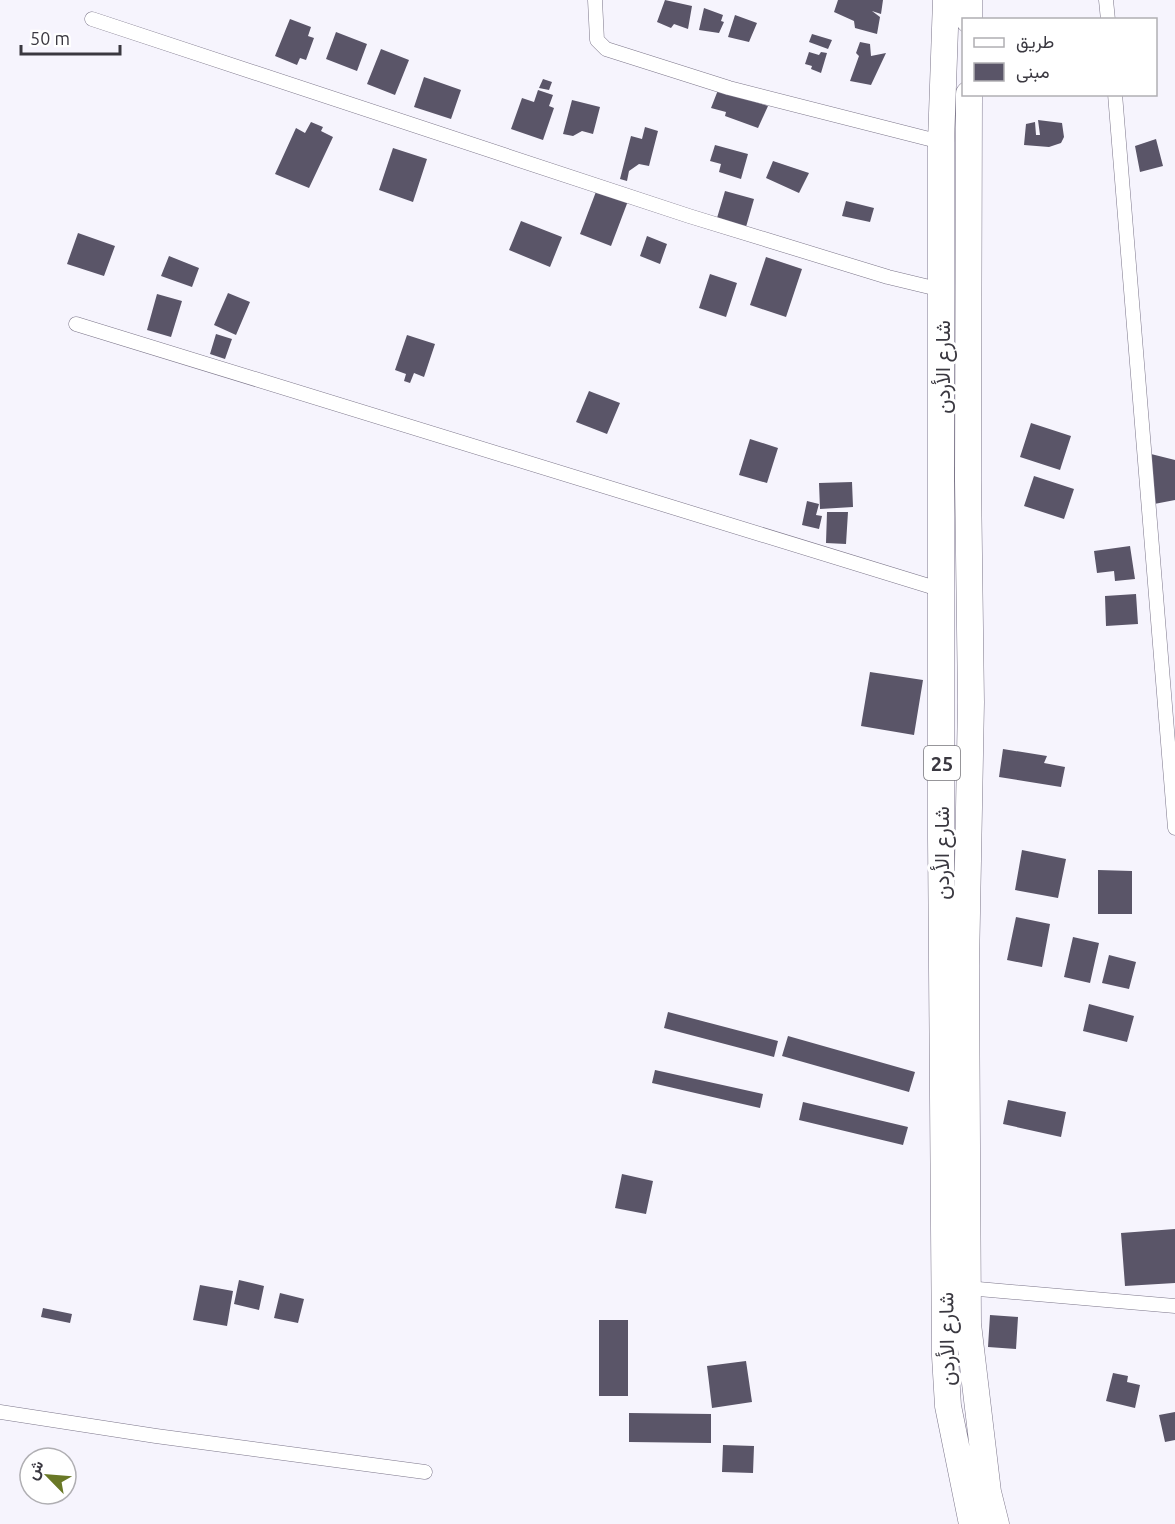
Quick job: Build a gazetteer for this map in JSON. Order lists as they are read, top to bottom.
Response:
{
  "streets": {
    "highway": ["شارع الأردن", "25"]
  },
  "legend": ["طريق", "مبنى"],
  "scale_bar": "50 m",
  "north": "top left"
}
